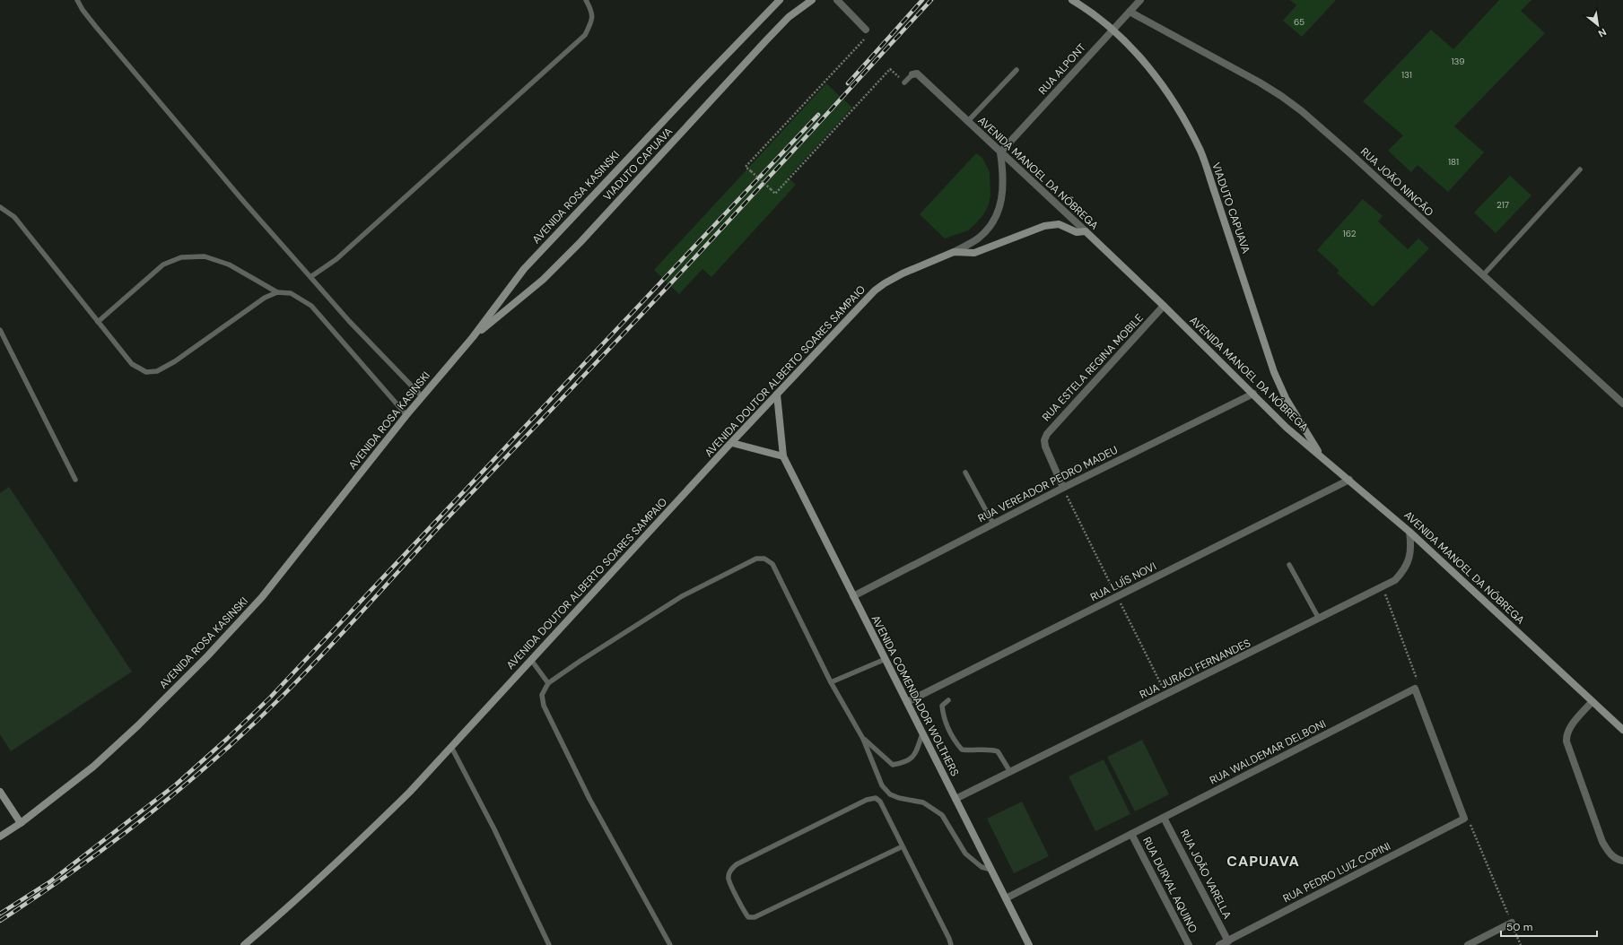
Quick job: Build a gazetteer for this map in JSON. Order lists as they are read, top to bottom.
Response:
{
  "streets": {
    "main road": [
      "VIADUTO CAPUAVA",
      "AVENIDA MANOEL DA NÓBREGA",
      "AVENIDA ROSA KASINSKI",
      "AVENIDA DOUTOR ALBERTO SOARES SAMPAIO",
      "AVENIDA COMENDADOR WOLTHERS"
    ],
    "street": [
      "RUA ALPONT",
      "RUA JOÃO NINCÃO",
      "RUA ESTELA REGINA MOBILE",
      "RUA VEREADOR PEDRO MADEU",
      "RUA LUÍS NOVI",
      "RUA JURACI FERNANDES",
      "RUA WALDEMAR DELBONI",
      "RUA PEDRO LUIZ COPINI",
      "RUA JOÃO VARELLA",
      "RUA DURVAL AQUINO"
    ]
  },
  "crossings": [
    ["RUA ALPONT", "AVENIDA MANOEL DA NÓBREGA"],
    ["RUA ALPONT", "RUA JOÃO NINCÃO"],
    ["RUA ALPONT", "AVENIDA DOUTOR ALBERTO SOARES SAMPAIO"],
    ["VIADUTO CAPUAVA", "AVENIDA MANOEL DA NÓBREGA"],
    ["VIADUTO CAPUAVA", "AVENIDA ROSA KASINSKI"],
    ["AVENIDA MANOEL DA NÓBREGA", "RUA ESTELA REGINA MOBILE"],
    ["AVENIDA MANOEL DA NÓBREGA", "AVENIDA DOUTOR ALBERTO SOARES SAMPAIO"],
    ["AVENIDA MANOEL DA NÓBREGA", "RUA VEREADOR PEDRO MADEU"],
    ["AVENIDA MANOEL DA NÓBREGA", "RUA LUÍS NOVI"],
    ["AVENIDA MANOEL DA NÓBREGA", "RUA JURACI FERNANDES"],
    ["RUA ESTELA REGINA MOBILE", "RUA VEREADOR PEDRO MADEU"],
    ["AVENIDA DOUTOR ALBERTO SOARES SAMPAIO", "AVENIDA COMENDADOR WOLTHERS"],
    ["RUA VEREADOR PEDRO MADEU", "AVENIDA COMENDADOR WOLTHERS"],
    ["RUA LUÍS NOVI", "AVENIDA COMENDADOR WOLTHERS"],
    ["RUA JURACI FERNANDES", "AVENIDA COMENDADOR WOLTHERS"],
    ["AVENIDA COMENDADOR WOLTHERS", "RUA WALDEMAR DELBONI"],
    ["RUA WALDEMAR DELBONI", "RUA JOÃO VARELLA"],
    ["RUA WALDEMAR DELBONI", "RUA DURVAL AQUINO"],
    ["RUA PEDRO LUIZ COPINI", "RUA JOÃO VARELLA"]
  ],
  "districts": ["CAPUAVA"],
  "house_numbers": [
    "65",
    "139",
    "131",
    "181",
    "217",
    "162"
  ],
  "scale_bar": "50 m",
  "north": "bottom right"
}
